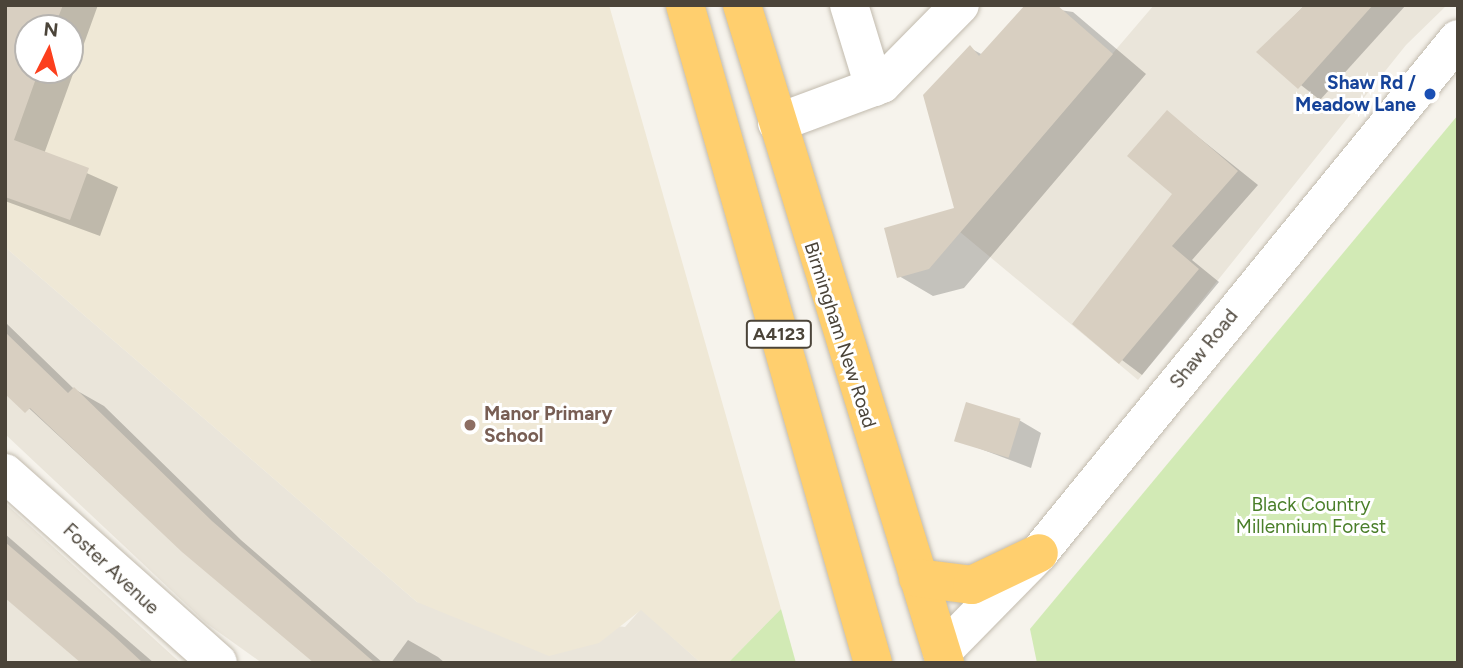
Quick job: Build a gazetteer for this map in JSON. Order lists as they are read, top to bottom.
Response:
{
  "streets": {
    "highway": ["A4123", "Birmingham New Road"],
    "street": ["Shaw Road", "Foster Avenue"]
  },
  "crossings": [
    ["Birmingham New Road", "Shaw Road"]
  ],
  "parks": ["Black Country Millennium Forest"],
  "places": ["Shaw Rd / Meadow Lane", "Manor Primary School"],
  "north": "top"
}
